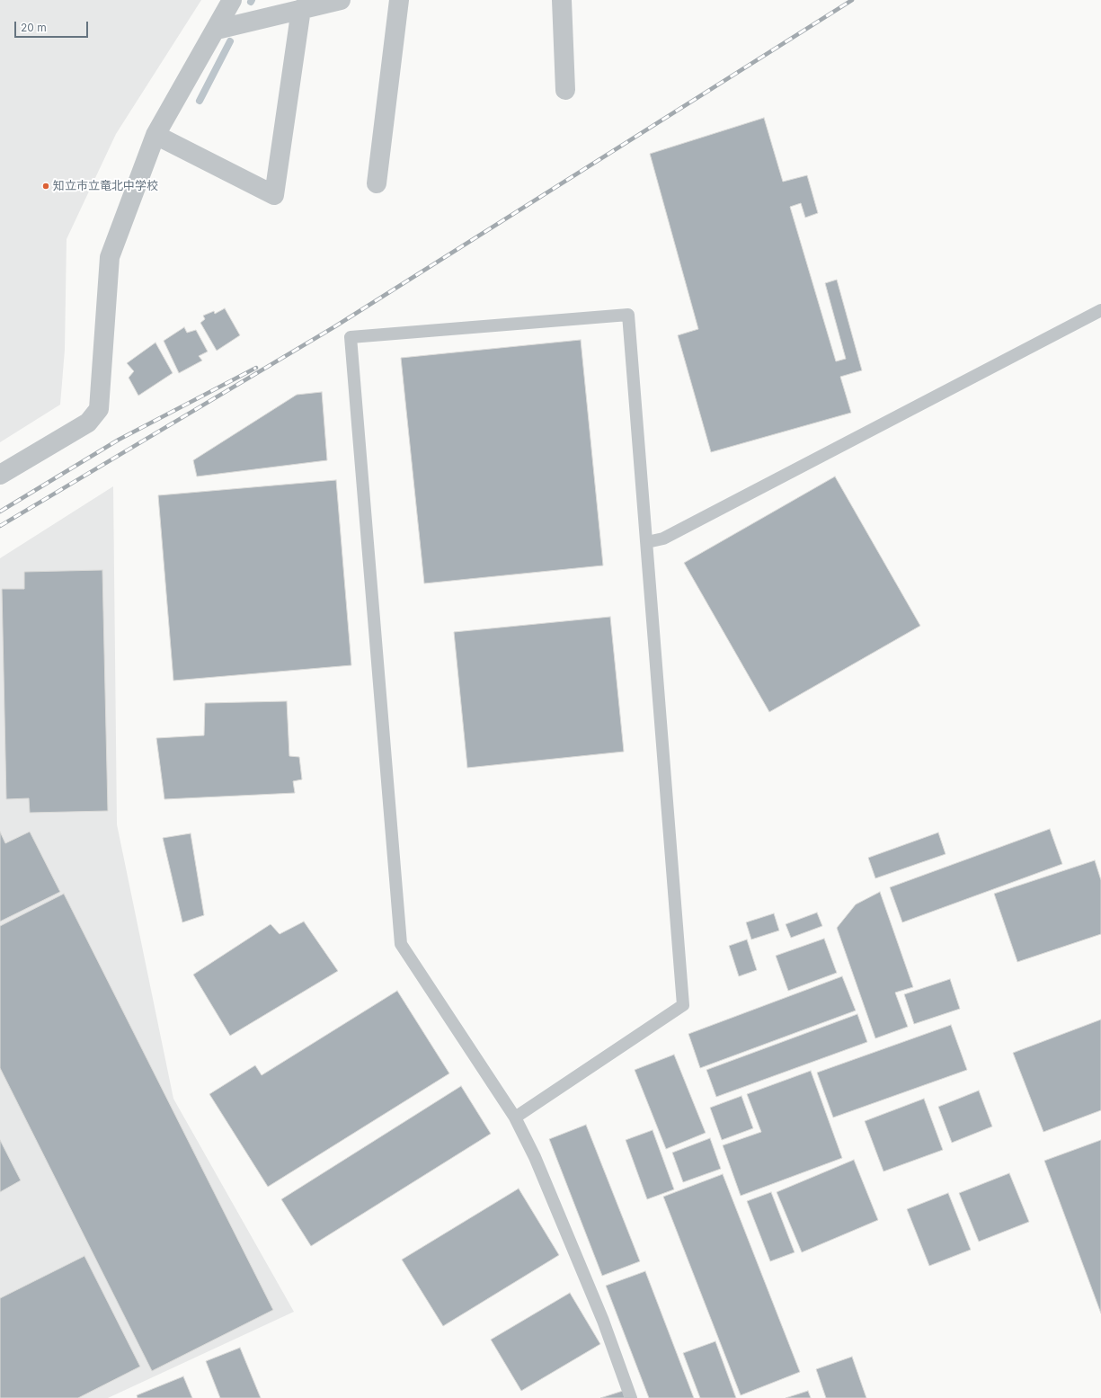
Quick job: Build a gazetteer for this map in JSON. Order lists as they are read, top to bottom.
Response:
{
  "places": ["知立市立竜北中学校"],
  "scale_bar": "20 m"
}
